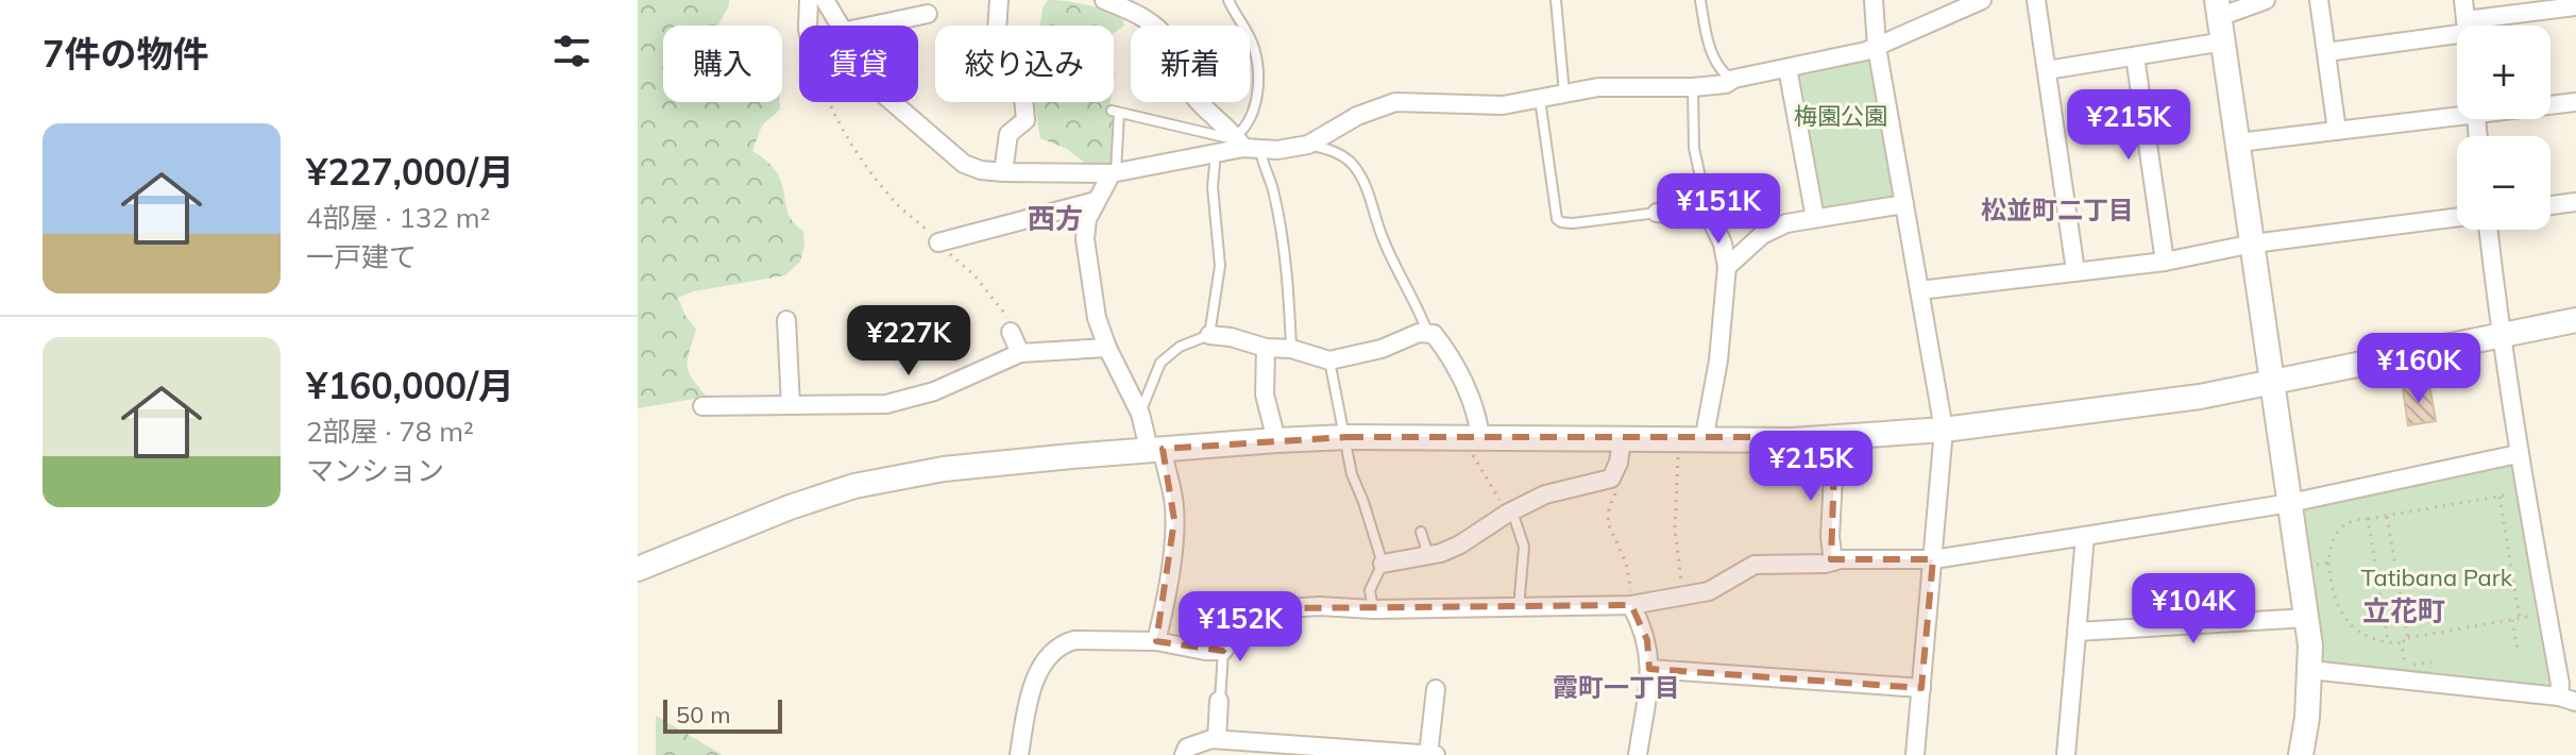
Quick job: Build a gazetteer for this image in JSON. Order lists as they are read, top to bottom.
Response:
{
  "districts": [
    "松並町二丁目",
    "西方",
    "立花町",
    "霞町一丁目"
  ],
  "parks": ["梅園公園", "Tatibana Park"],
  "scale_bar": "50 m",
  "page": {
    "heading": "7件の物件",
    "map_buttons": ["+", "−"],
    "chip": [
      "購入",
      "賃貸",
      "絞り込み",
      "新着"
    ],
    "price": [
      "¥215K",
      "¥151K",
      "¥227K",
      "¥160K",
      "¥215K",
      "¥104K",
      "¥152K"
    ],
    "list": [
      {
        "name": "¥227,000/月",
        "note": "4部屋 · 132 m² · 一戸建て"
      },
      {
        "name": "¥160,000/月",
        "note": "2部屋 · 78 m² · マンション"
      }
    ],
    "scale": "50 m"
  }
}
